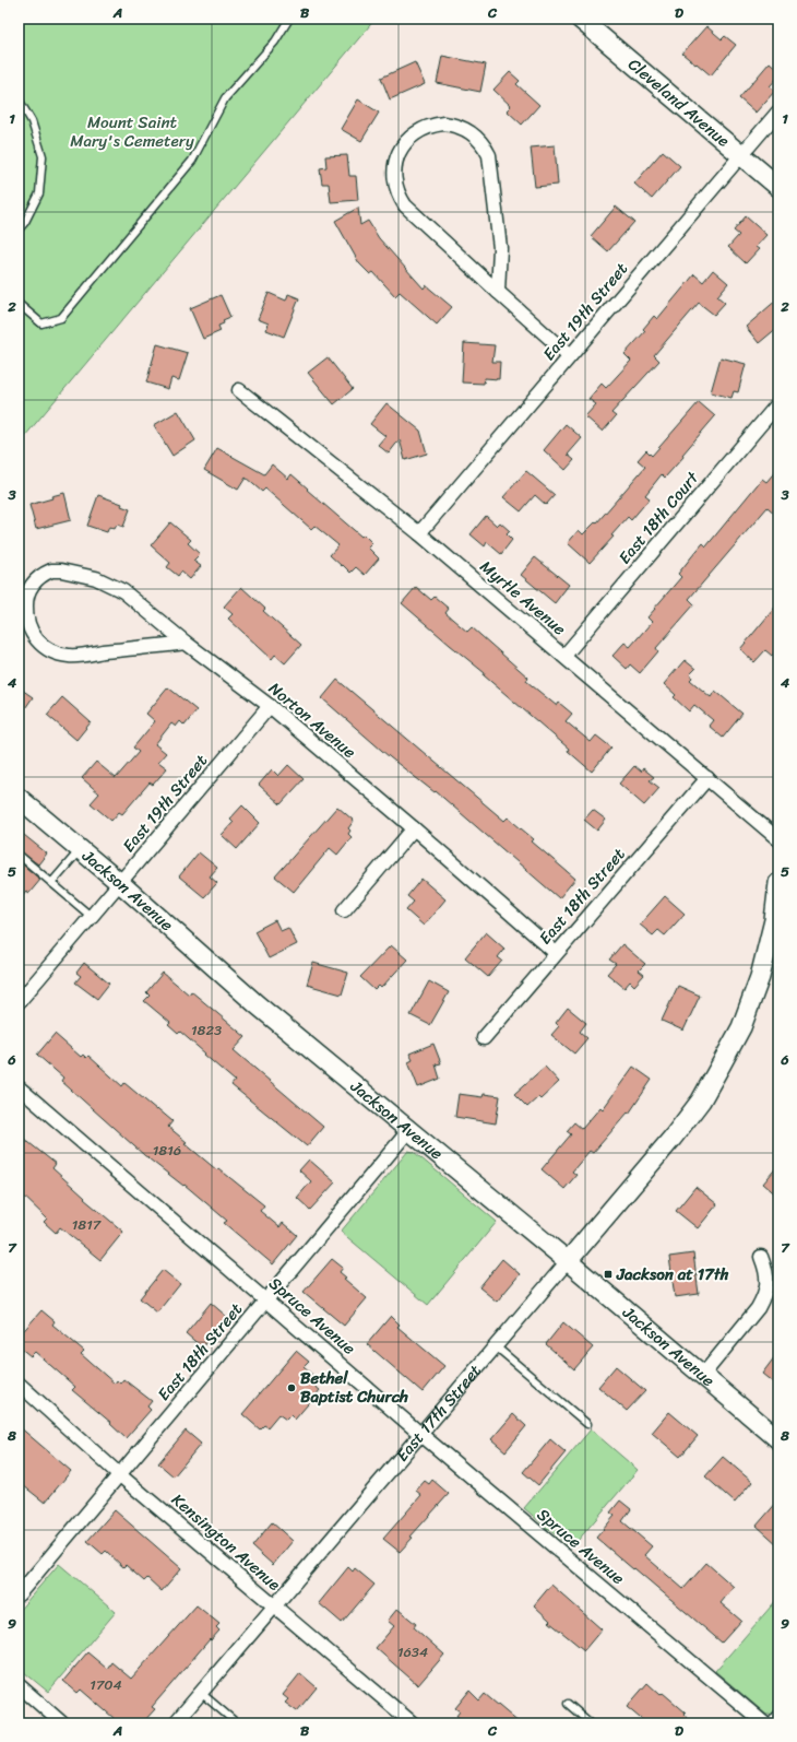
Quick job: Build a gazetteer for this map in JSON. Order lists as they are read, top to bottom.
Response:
{
  "streets": {
    "street": [
      "Cleveland Avenue",
      "East 19th Street",
      "East 18th Court",
      "Myrtle Avenue",
      "Norton Avenue",
      "Jackson Avenue",
      "East 18th Street",
      "Spruce Avenue",
      "East 17th Street",
      "Kensington Avenue"
    ]
  },
  "crossings": [
    ["Cleveland Avenue", "East 19th Street"],
    ["East 19th Street", "Myrtle Avenue"],
    ["East 19th Street", "Norton Avenue"],
    ["East 19th Street", "Jackson Avenue"],
    ["East 18th Court", "Myrtle Avenue"],
    ["Myrtle Avenue", "East 18th Street"],
    ["Norton Avenue", "East 18th Street"],
    ["Jackson Avenue", "East 18th Street"],
    ["Jackson Avenue", "East 17th Street"],
    ["East 18th Street", "Spruce Avenue"],
    ["East 18th Street", "Kensington Avenue"],
    ["Spruce Avenue", "East 17th Street"],
    ["East 17th Street", "Kensington Avenue"]
  ],
  "parks": ["Mount Saint Mary's Cemetery"],
  "places": {
    "transit": ["Jackson at 17th"],
    "other": ["Bethel Baptist Church"]
  },
  "house_numbers": [
    "1823",
    "1816",
    "1817",
    "1634",
    "1704"
  ],
  "grid": {
    "columns": [
      "A",
      "B",
      "C",
      "D"
    ],
    "rows": [
      "1",
      "2",
      "3",
      "4",
      "5",
      "6",
      "7",
      "8",
      "9"
    ]
  }
}
